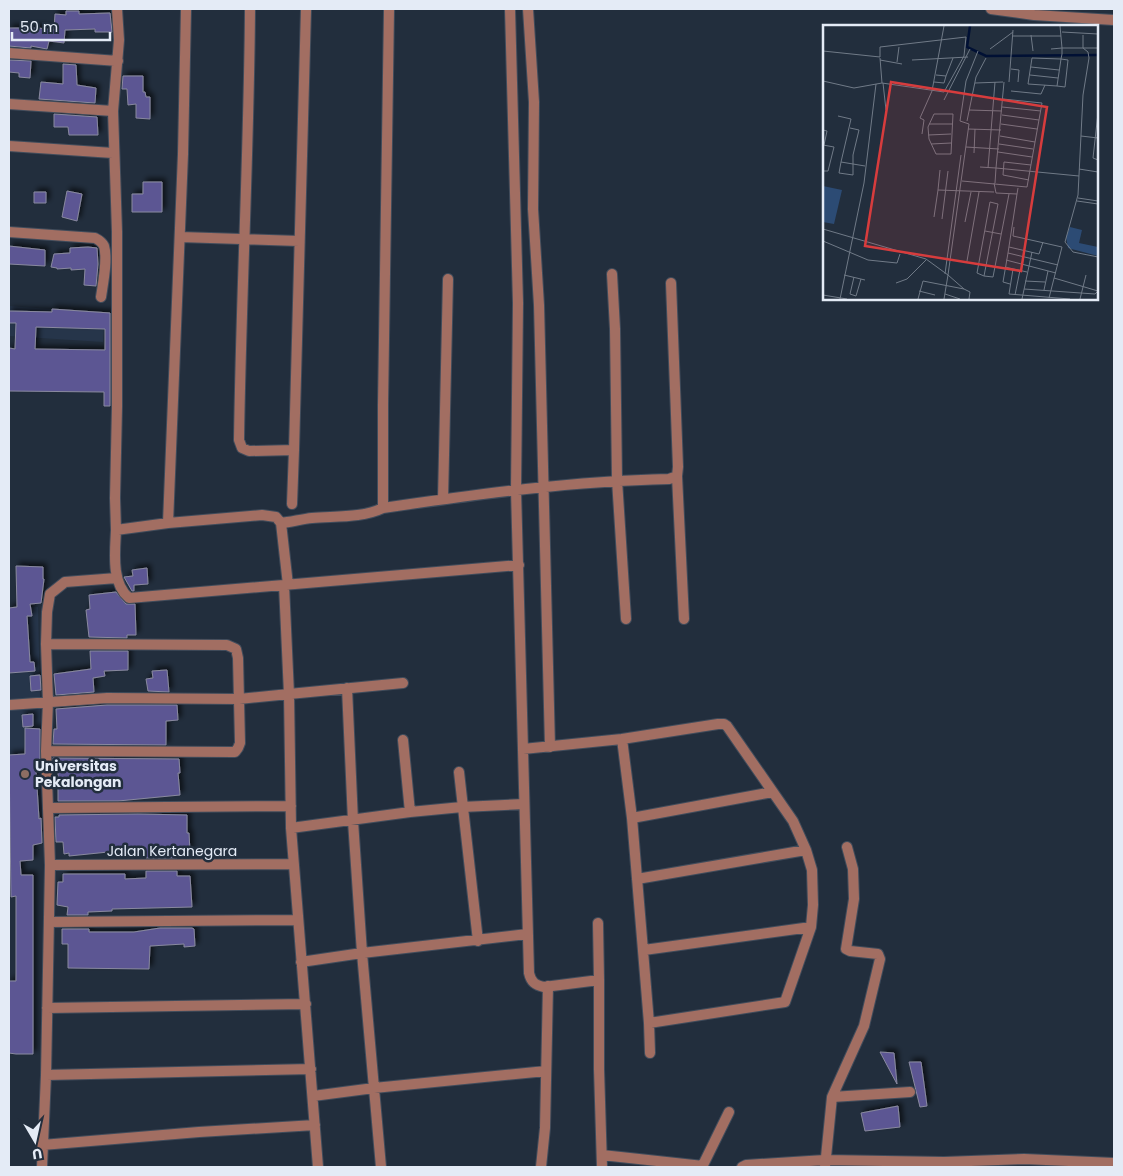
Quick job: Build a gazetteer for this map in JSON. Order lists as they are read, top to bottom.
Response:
{
  "streets": {
    "street": ["Jalan Kertanegara"]
  },
  "places": ["Universitas Pekalongan"],
  "scale_bar": "50 m",
  "north": "bottom"
}
